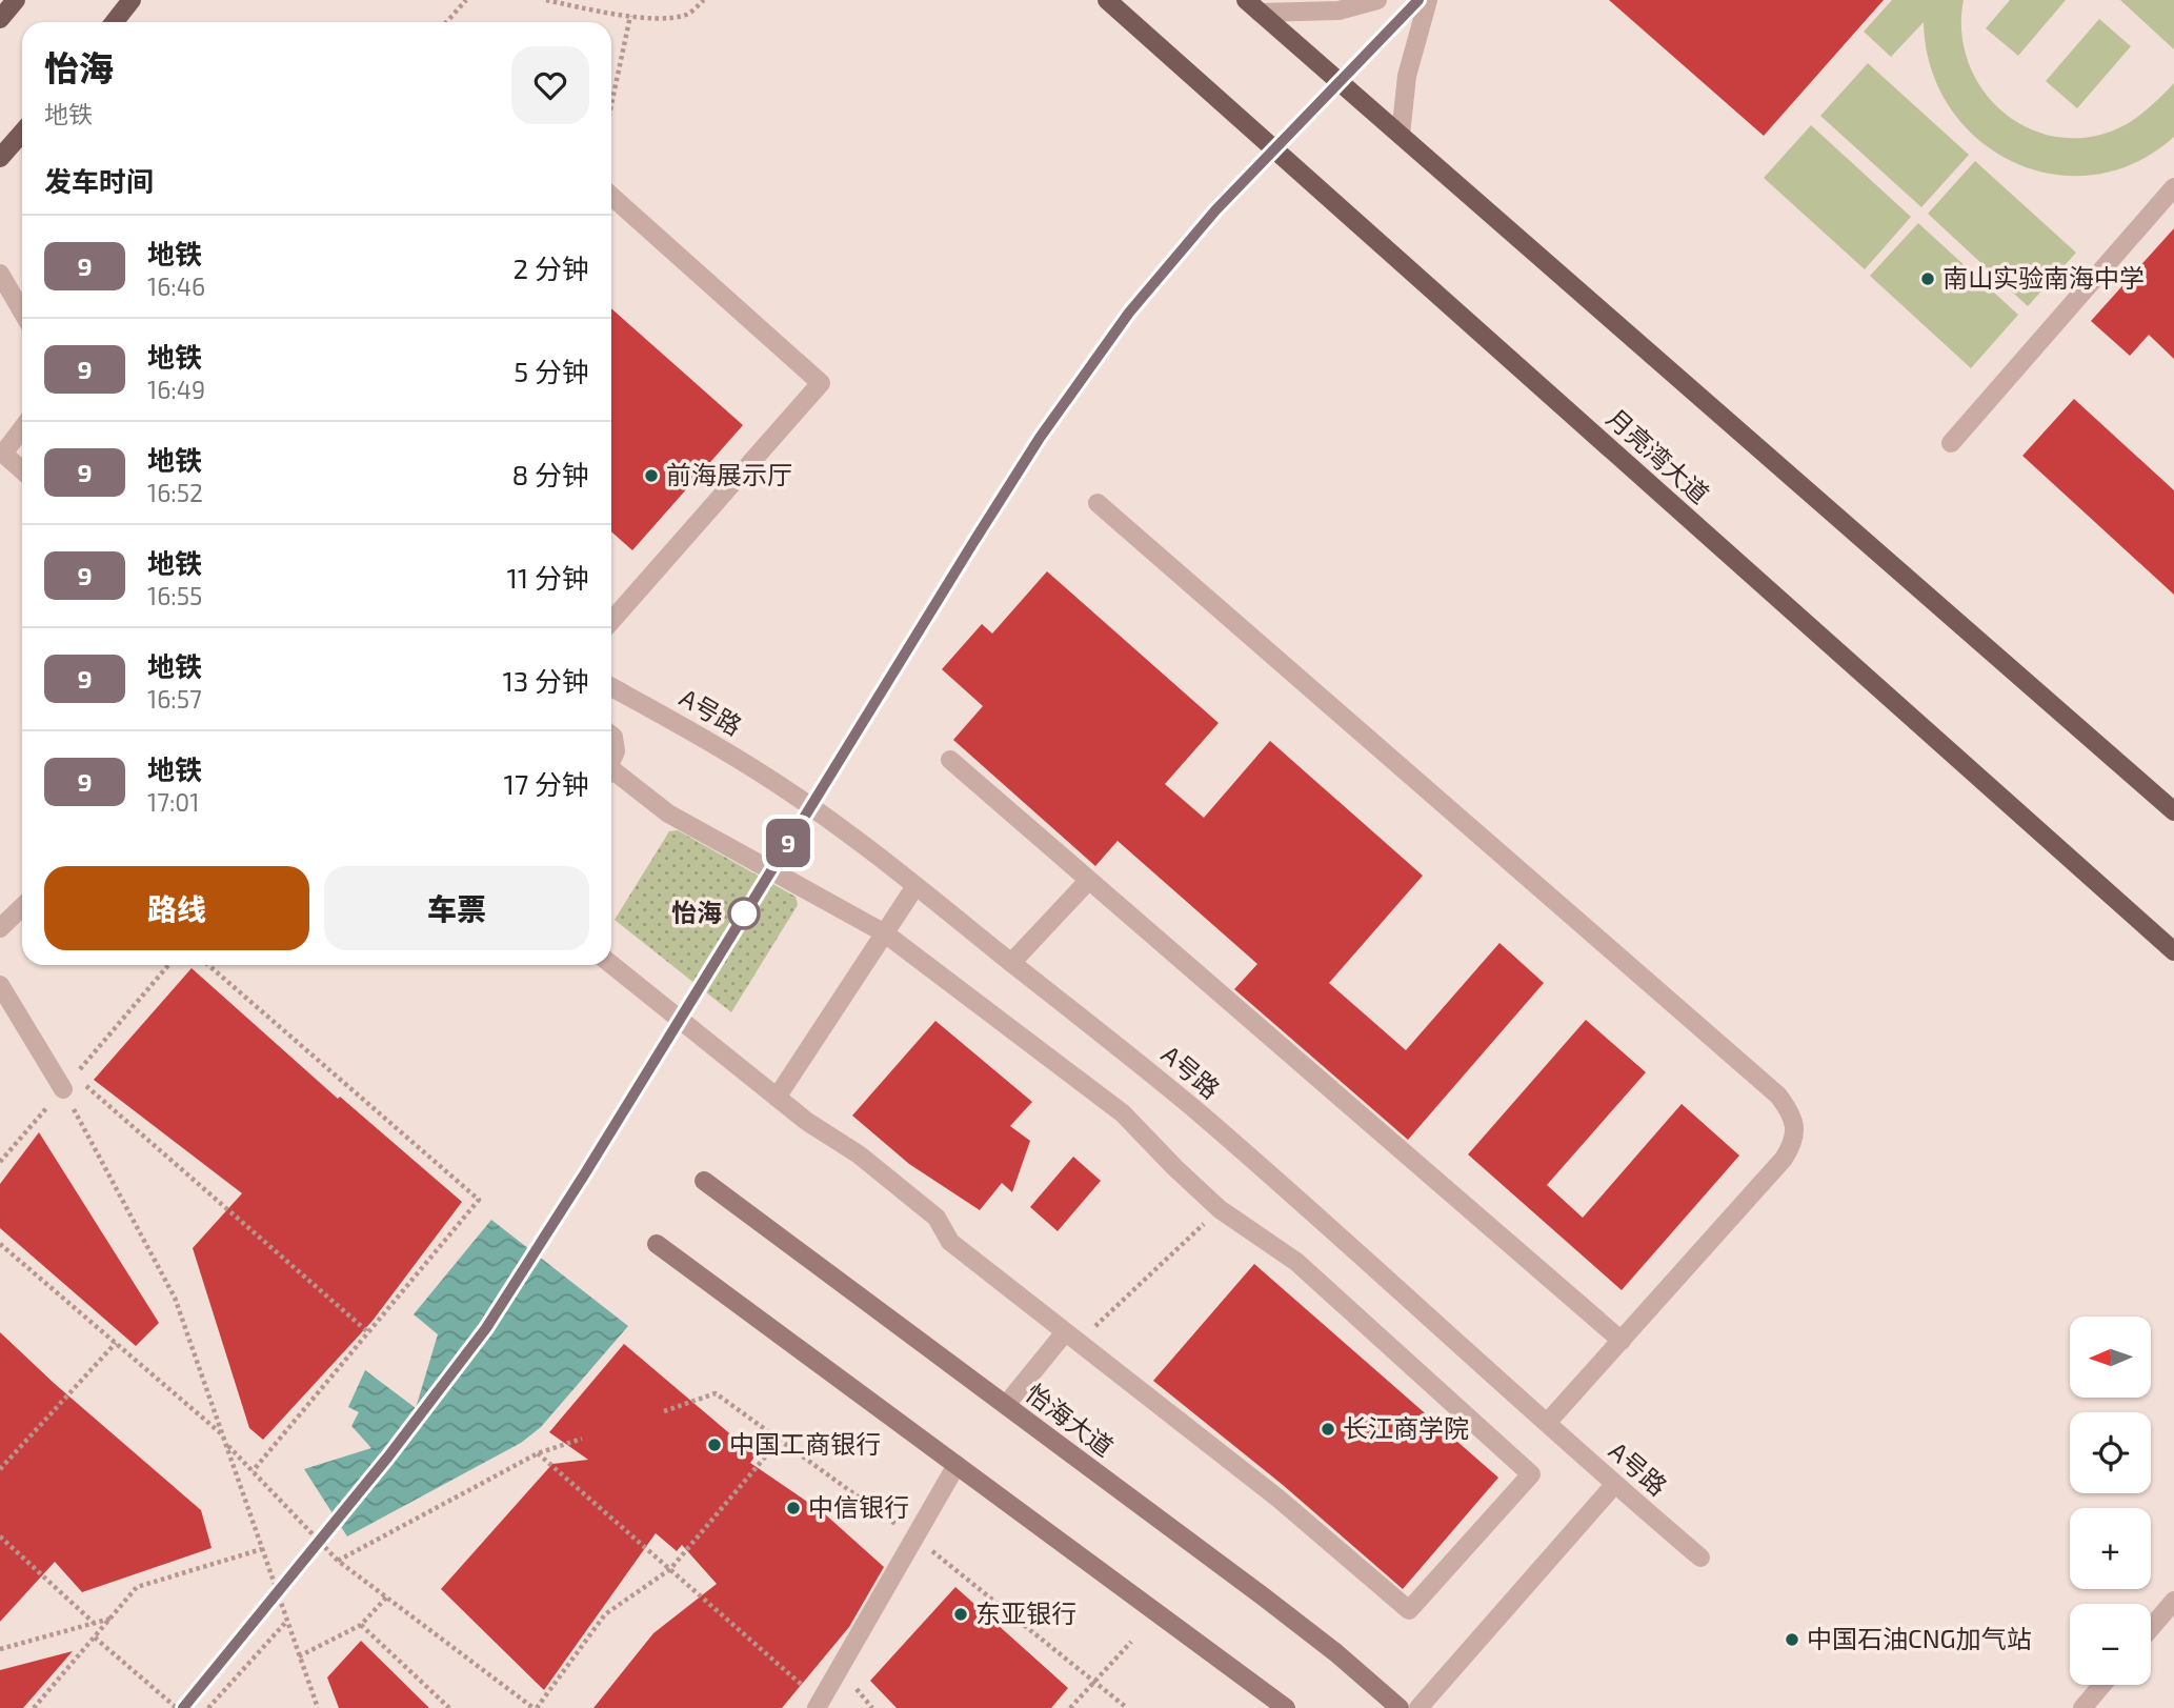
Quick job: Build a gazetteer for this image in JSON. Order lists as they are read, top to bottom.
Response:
{
  "streets": {
    "main road": ["月亮湾大道", "怡海大道"],
    "street": ["A号路"]
  },
  "places": [
    "南山实验南海中学",
    "前海展示厅",
    "怡海",
    "长江商学院",
    "中国工商银行",
    "中信银行",
    "东亚银行",
    "中国石油CNG加气站"
  ],
  "lines": ["metro line 9"],
  "north": "left",
  "page": {
    "on_map": "9",
    "heading": [
      ["怡海", "地铁"],
      "发车时间"
    ],
    "list": [
      {
        "mark": "9",
        "name": "地铁",
        "note": "16:46",
        "value": "2 分钟"
      },
      {
        "mark": "9",
        "name": "地铁",
        "note": "16:49",
        "value": "5 分钟"
      },
      {
        "mark": "9",
        "name": "地铁",
        "note": "16:52",
        "value": "8 分钟"
      },
      {
        "mark": "9",
        "name": "地铁",
        "note": "16:55",
        "value": "11 分钟"
      },
      {
        "mark": "9",
        "name": "地铁",
        "note": "16:57",
        "value": "13 分钟"
      },
      {
        "mark": "9",
        "name": "地铁",
        "note": "17:01",
        "value": "17 分钟"
      }
    ],
    "buttons": ["路线", "车票"],
    "map_buttons": ["+", "−"]
  }
}
